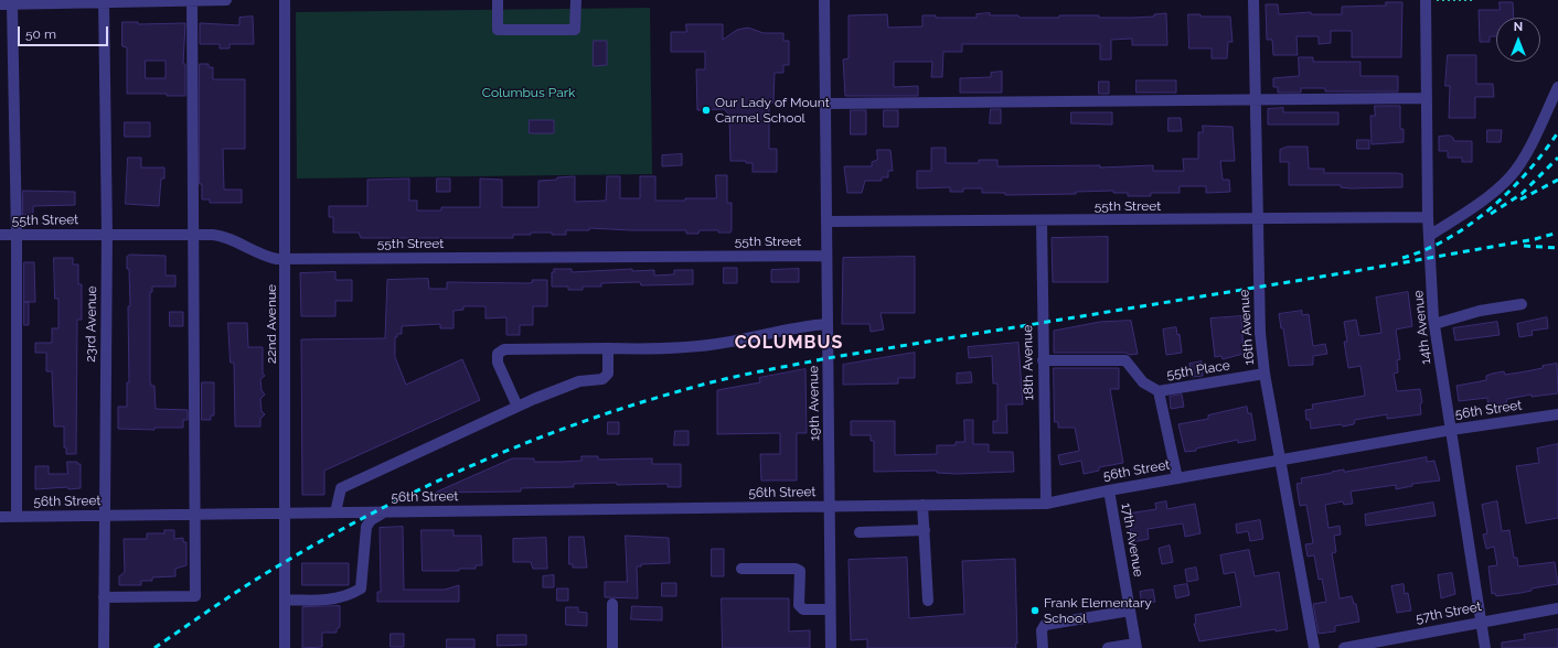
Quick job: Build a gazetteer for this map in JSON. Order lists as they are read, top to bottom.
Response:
{
  "streets": {
    "street": [
      "55th Street",
      "23rd Avenue",
      "22nd Avenue",
      "16th Avenue",
      "14th Avenue",
      "18th Avenue",
      "55th Place",
      "19th Avenue",
      "56th Street",
      "17th Avenue",
      "57th Street"
    ]
  },
  "crossings": [
    ["55th Street", "23rd Avenue"],
    ["55th Street", "22nd Avenue"],
    ["55th Street", "16th Avenue"],
    ["55th Street", "14th Avenue"],
    ["55th Street", "18th Avenue"],
    ["55th Street", "19th Avenue"],
    ["23rd Avenue", "56th Street"],
    ["22nd Avenue", "56th Street"],
    ["16th Avenue", "55th Place"],
    ["16th Avenue", "56th Street"],
    ["14th Avenue", "56th Street"],
    ["14th Avenue", "57th Street"],
    ["18th Avenue", "55th Place"],
    ["18th Avenue", "56th Street"],
    ["19th Avenue", "56th Street"],
    ["56th Street", "17th Avenue"]
  ],
  "districts": ["COLUMBUS"],
  "parks": ["Columbus Park"],
  "places": ["Our Lady of Mount Carmel School", "Frank Elementary School"],
  "scale_bar": "50 m",
  "north": "top"
}
